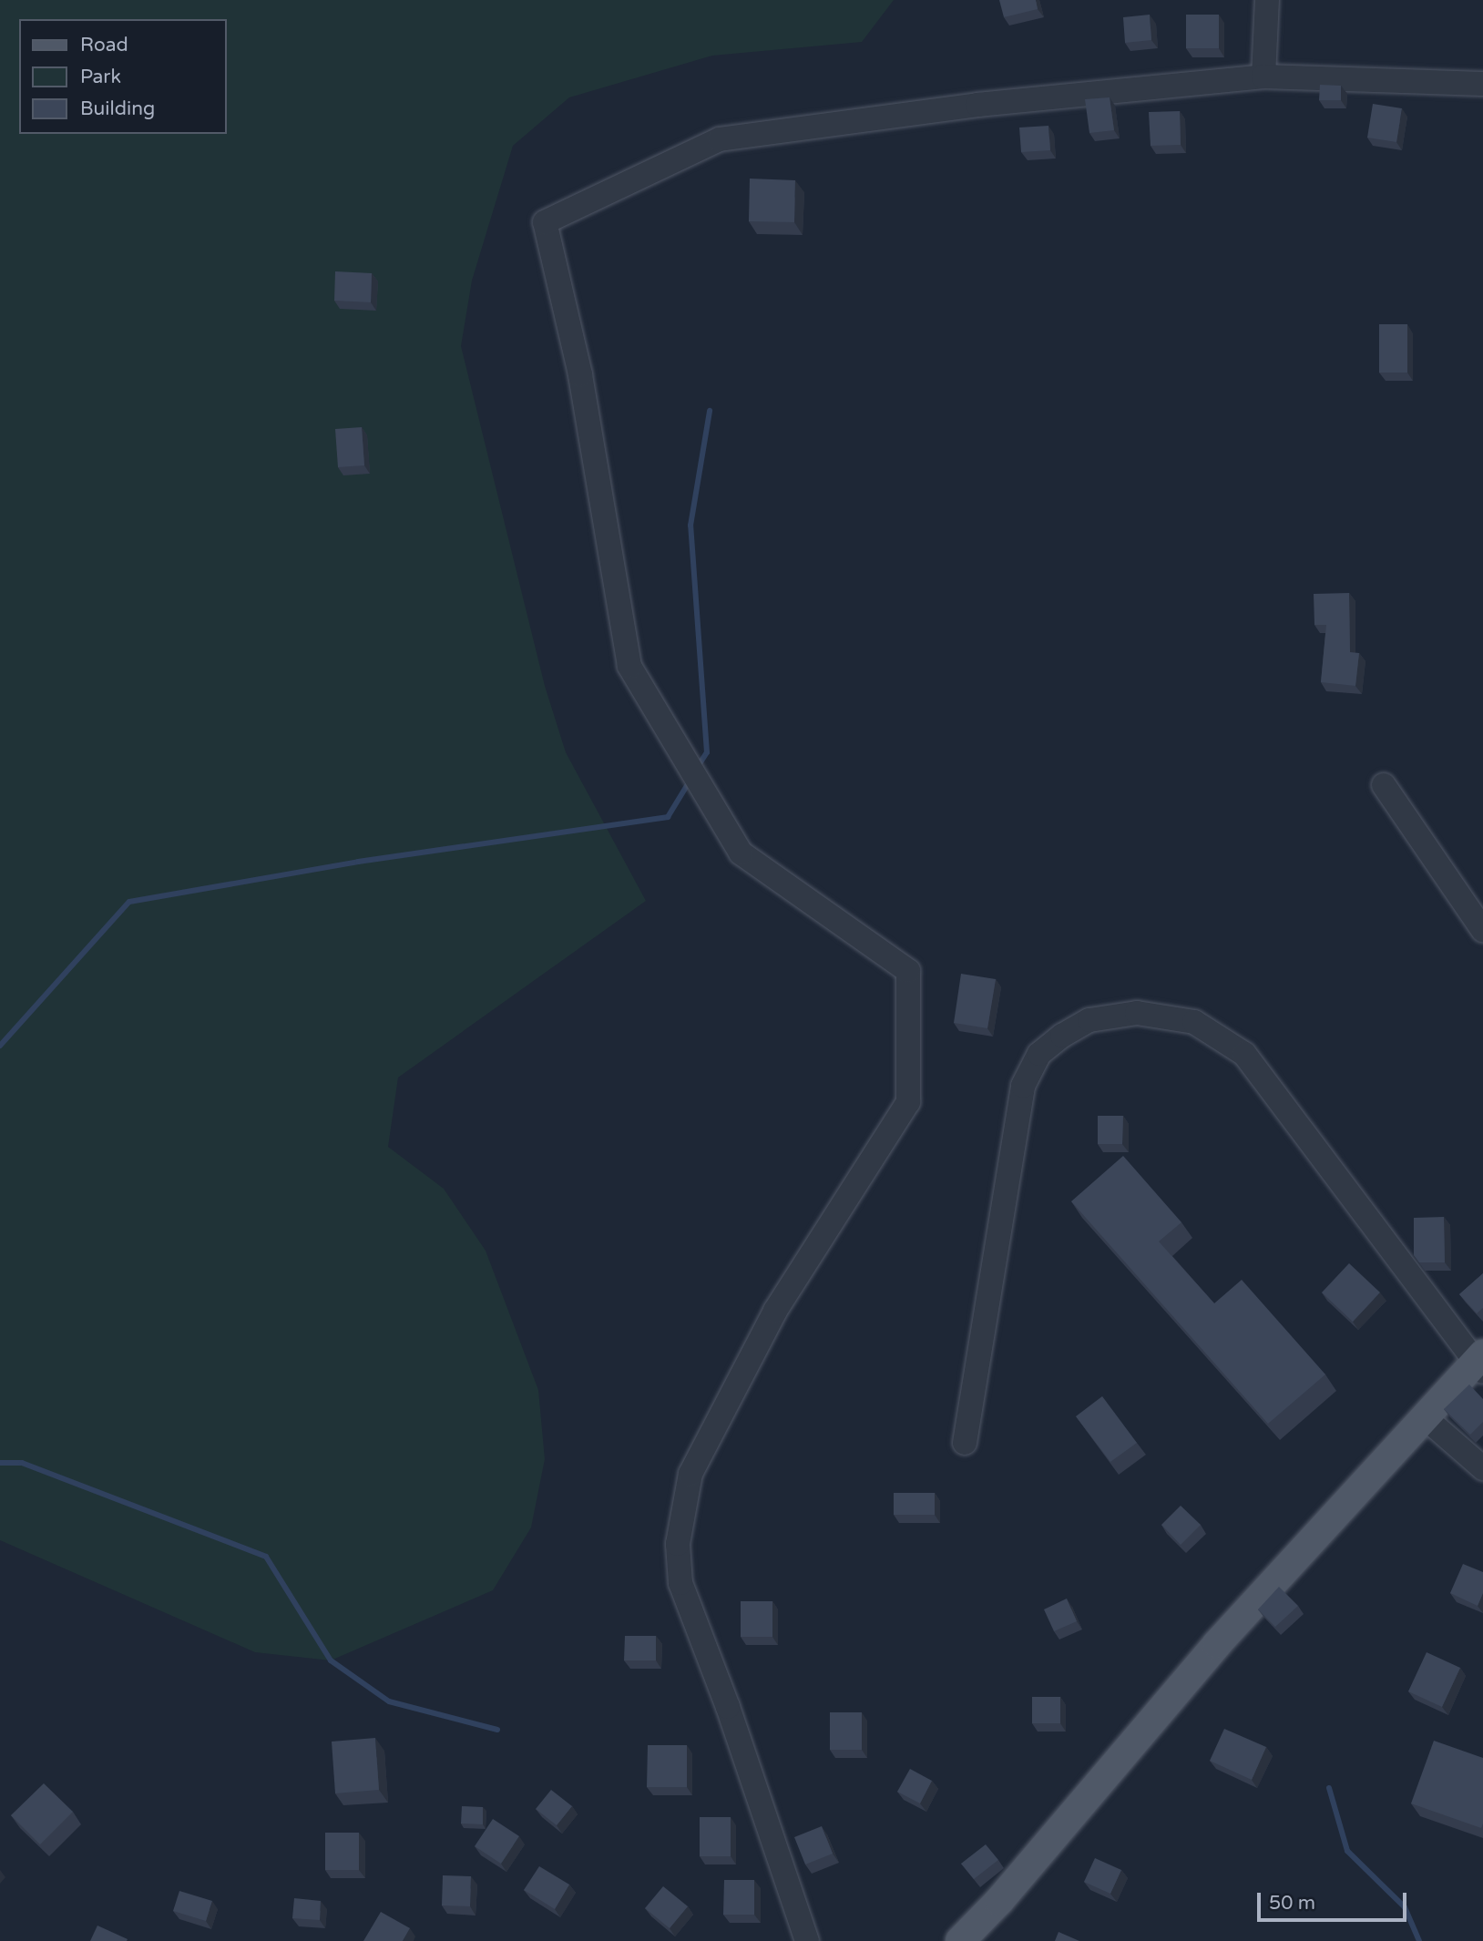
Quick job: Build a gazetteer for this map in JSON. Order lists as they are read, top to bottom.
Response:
{
  "legend": ["Road", "Park", "Building"],
  "scale_bar": "50 m"
}
